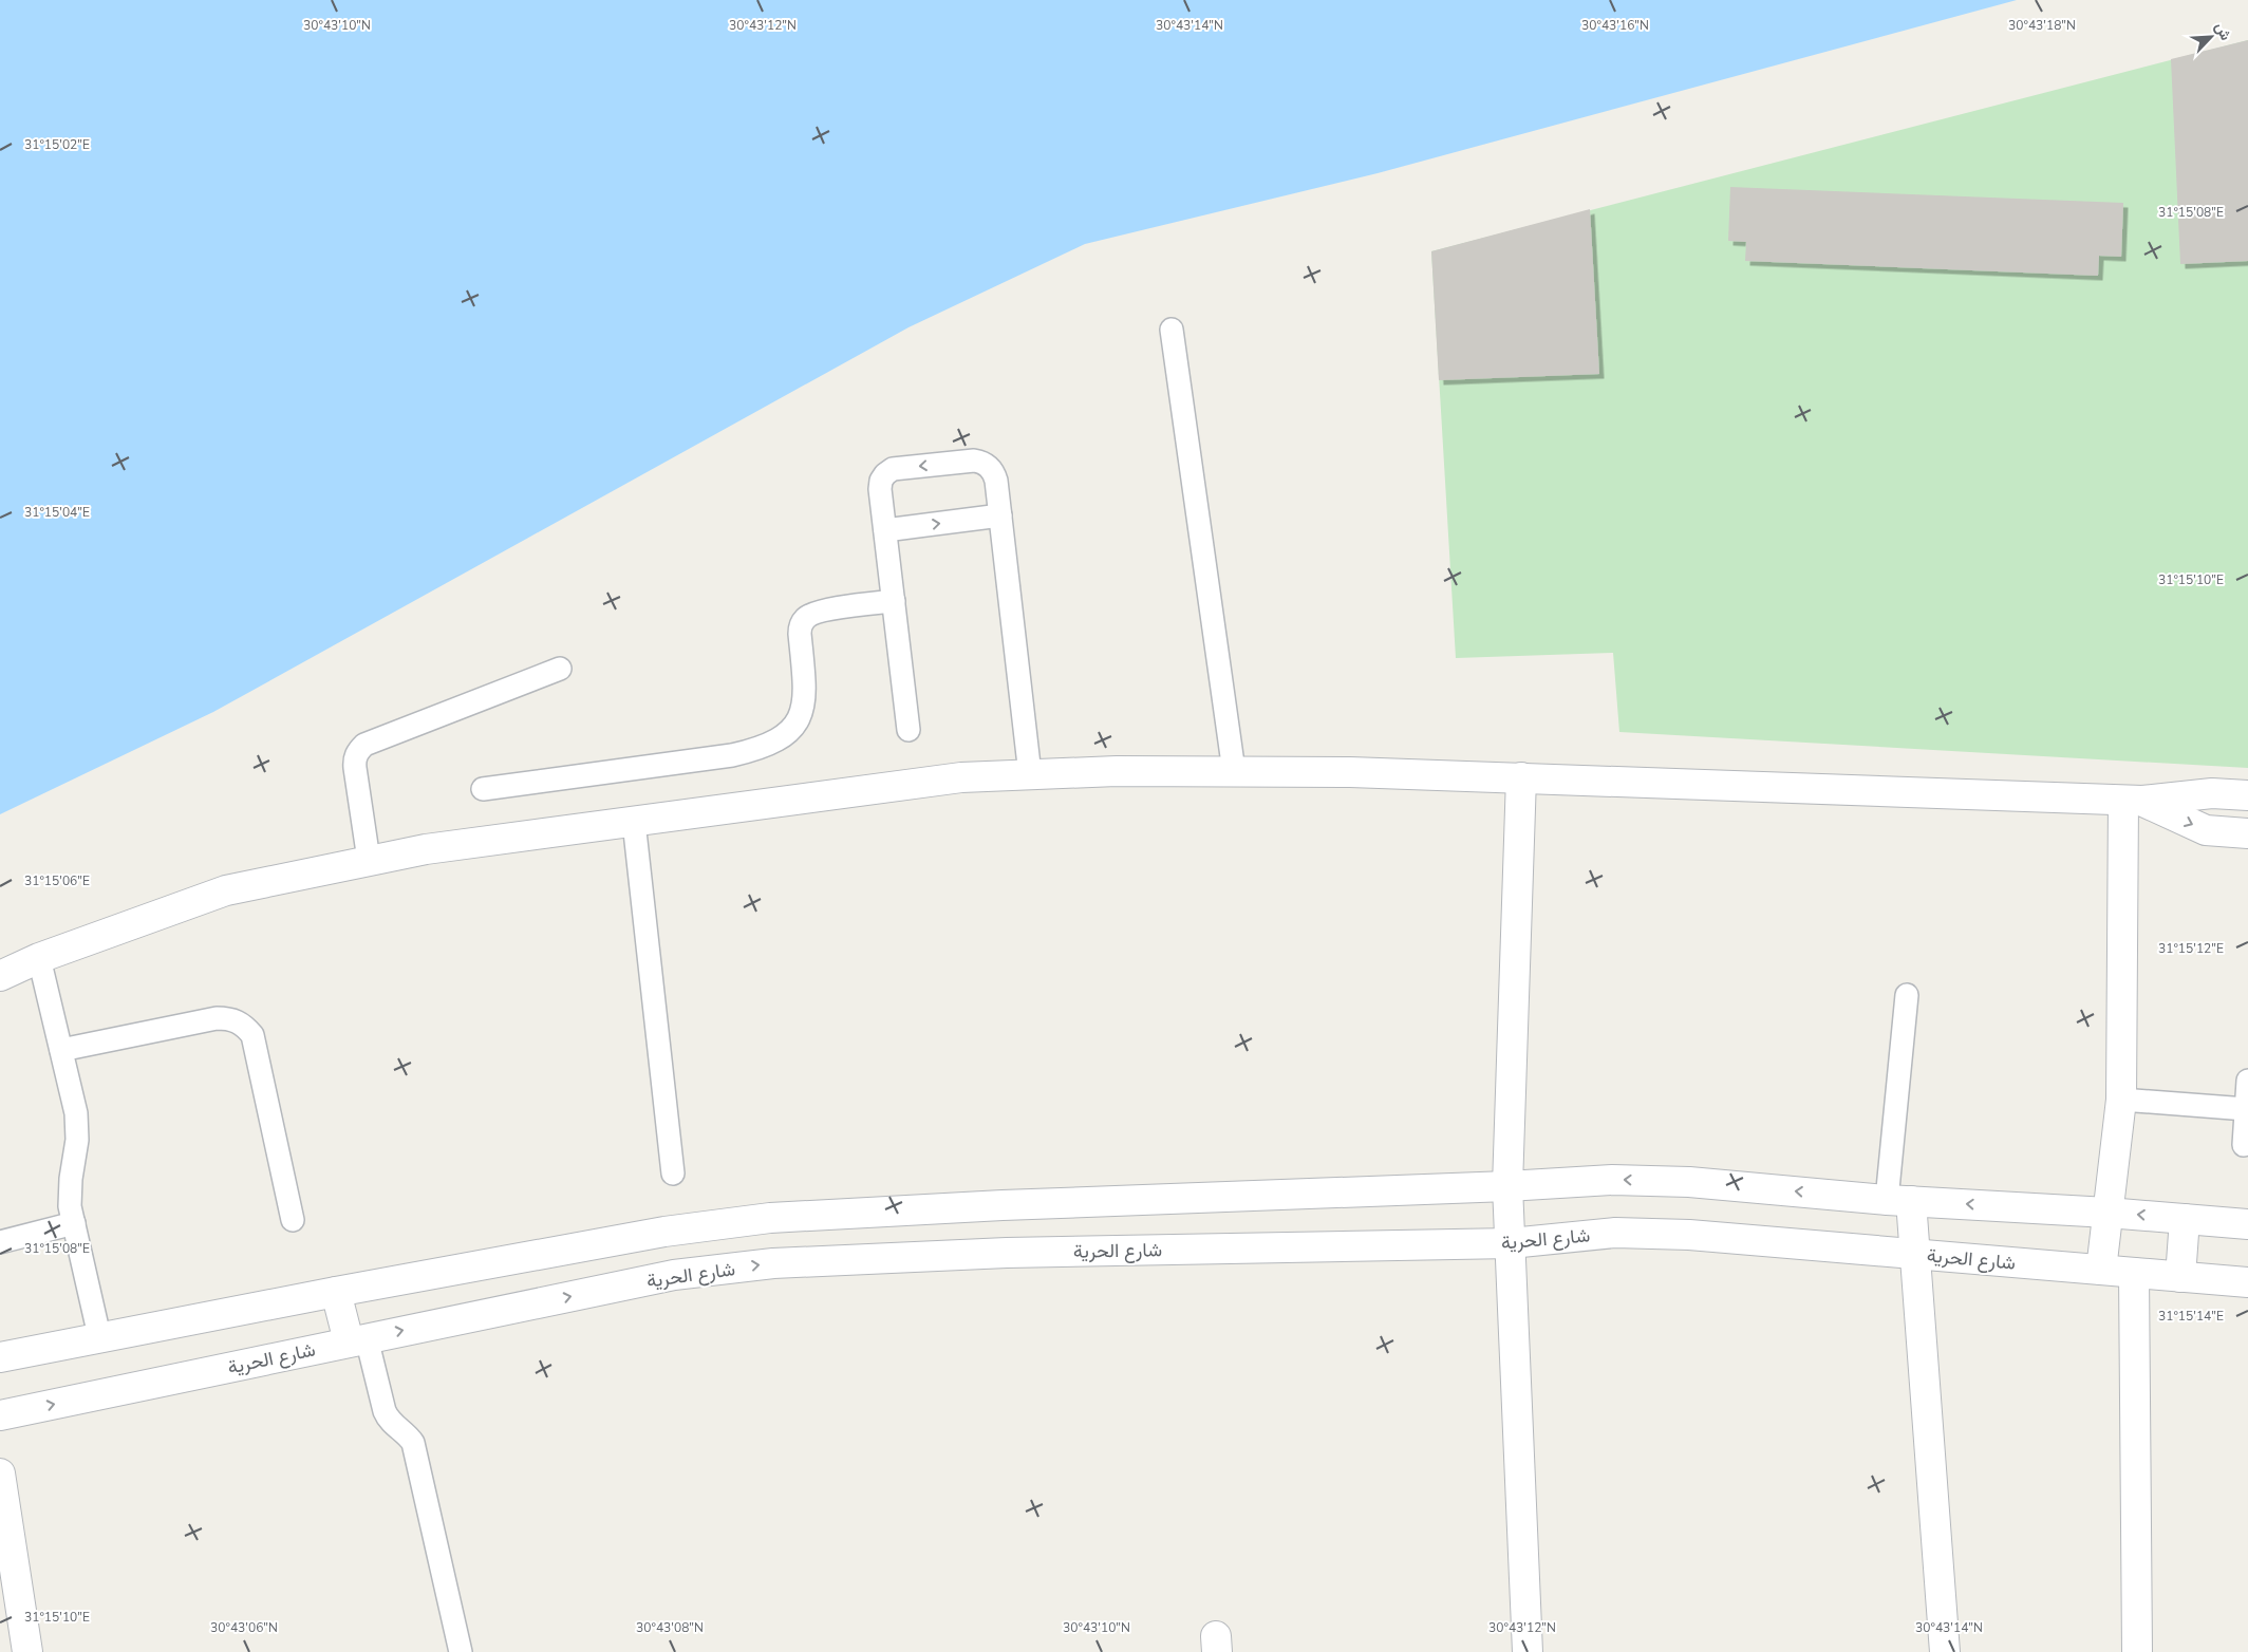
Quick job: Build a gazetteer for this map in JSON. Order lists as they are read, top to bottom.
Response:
{
  "streets": {
    "street": ["شارع الحرية"]
  },
  "north": "top right",
  "coordinates": [
    "30°43'10\"N",
    "30°43'12\"N",
    "30°43'14\"N",
    "30°43'16\"N",
    "30°43'18\"N",
    "31°15'02\"E",
    "31°15'08\"E",
    "31°15'04\"E",
    "31°15'10\"E",
    "31°15'06\"E",
    "31°15'12\"E",
    "31°15'14\"E",
    "30°43'06\"N",
    "30°43'08\"N"
  ]
}
